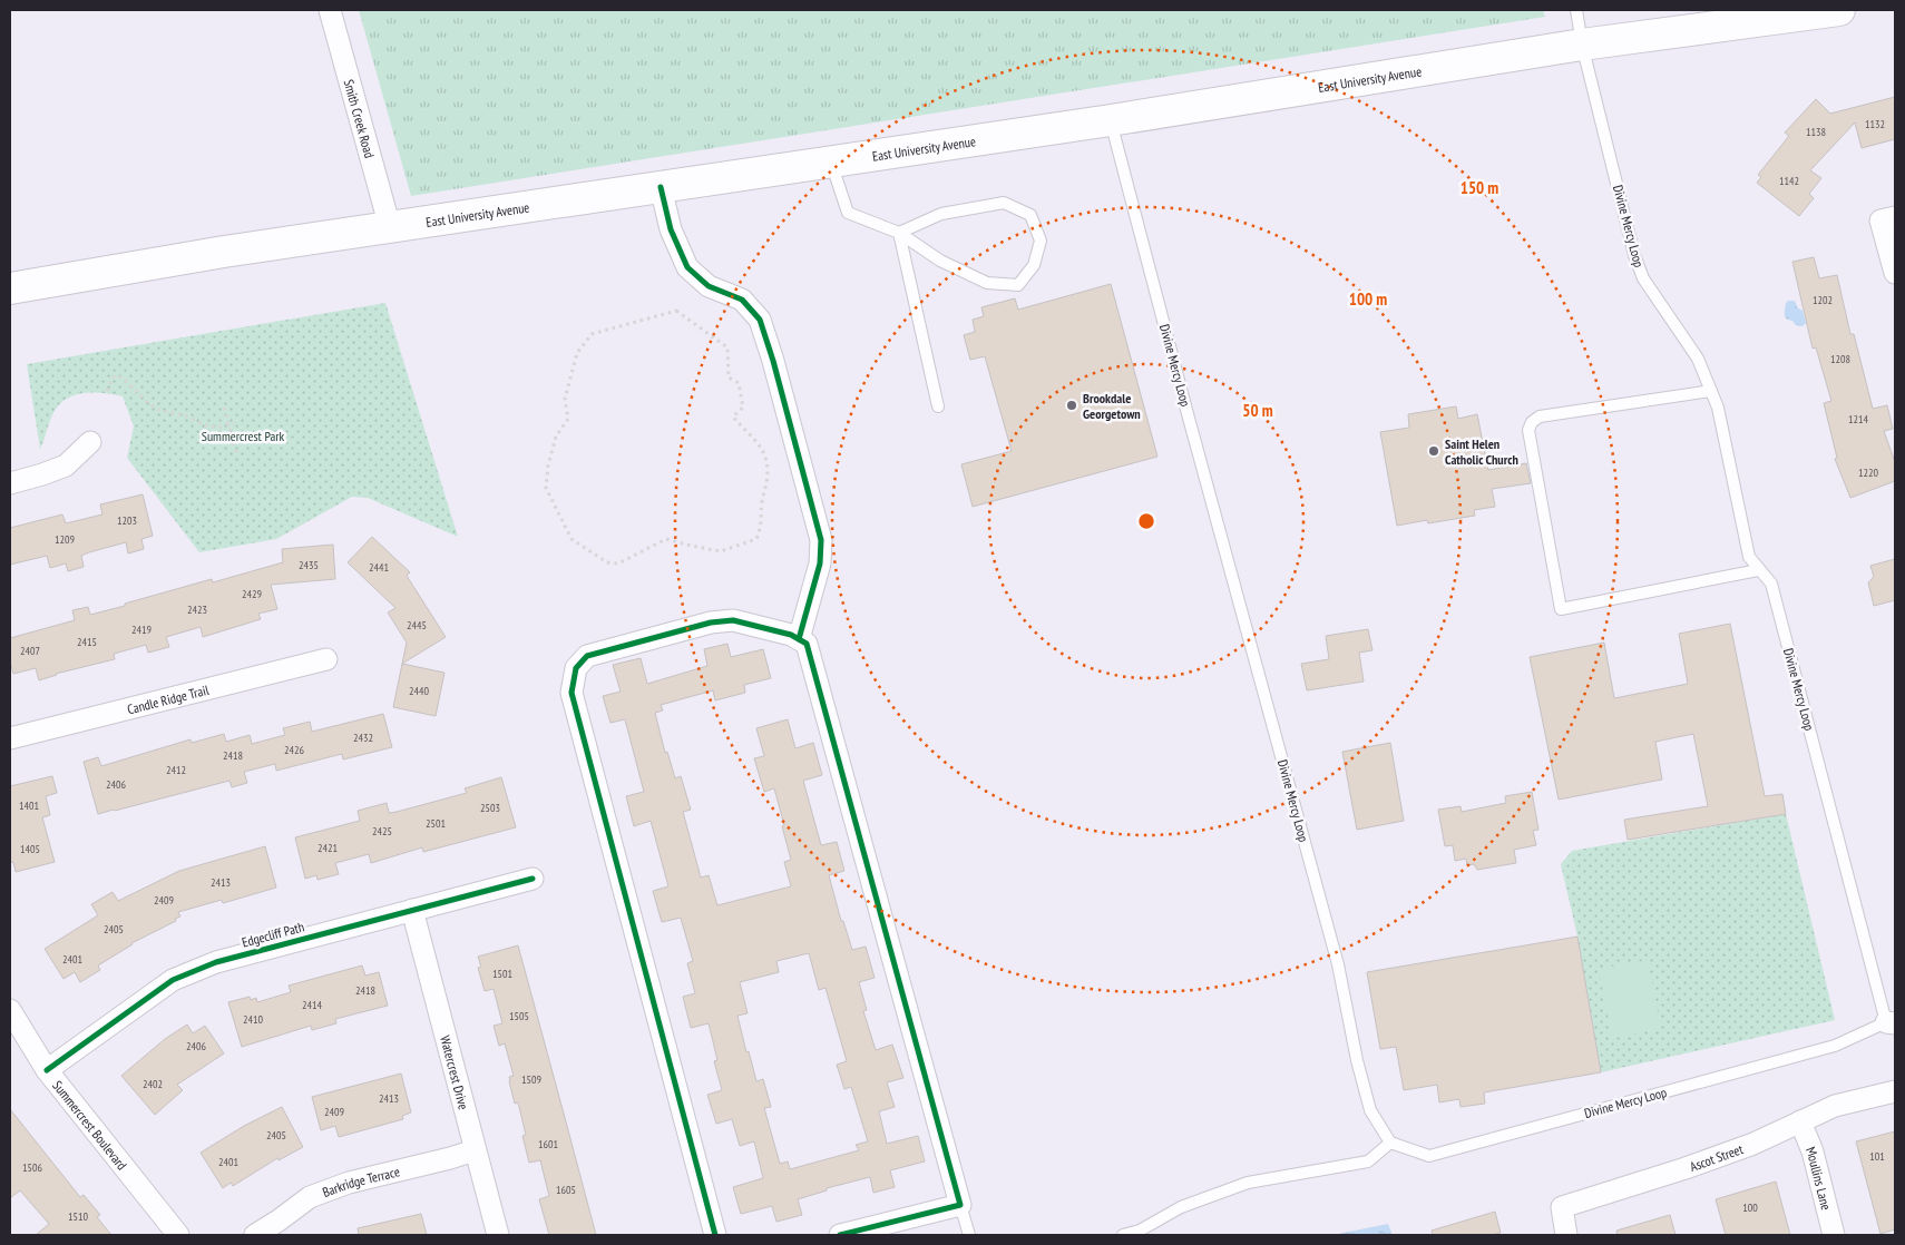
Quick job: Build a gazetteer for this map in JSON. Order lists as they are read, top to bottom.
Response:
{
  "streets": {
    "main road": ["East University Avenue"],
    "street": [
      "Smith Creek Road",
      "Candle Ridge Trail",
      "Edgecliff Path",
      "Watercrest Drive",
      "Summercrest Boulevard",
      "Ascot Street",
      "Moullins Lane",
      "Barkridge Terrace"
    ],
    "lane": ["Divine Mercy Loop"]
  },
  "crossings": [
    ["East University Avenue", "Smith Creek Road"],
    ["East University Avenue", "Divine Mercy Loop"],
    ["Edgecliff Path", "Watercrest Drive"],
    ["Edgecliff Path", "Summercrest Boulevard"],
    ["Watercrest Drive", "Barkridge Terrace"],
    ["Ascot Street", "Moullins Lane"]
  ],
  "parks": ["Summercrest Park"],
  "places": ["Brookdale Georgetown", "Saint Helen Catholic Church"],
  "house_numbers": [
    "1132",
    "1138",
    "1142",
    "1202",
    "1208",
    "1214",
    "1220",
    "1203",
    "1209",
    "2435",
    "2441",
    "2429",
    "2423",
    "2445",
    "2419",
    "2415",
    "2407",
    "2440",
    "2432",
    "2426",
    "2418",
    "2412",
    "2406",
    "1401",
    "2503",
    "2501",
    "2425",
    "2421",
    "1405",
    "2413",
    "2409",
    "2405",
    "2401",
    "1501",
    "2418",
    "2414",
    "1505",
    "2410",
    "2406",
    "1509",
    "2402",
    "2413",
    "2409",
    "2405",
    "1601",
    "101",
    "2401",
    "1506",
    "1605",
    "100",
    "1510"
  ],
  "rings": ["150 m", "100 m", "50 m"]
}
